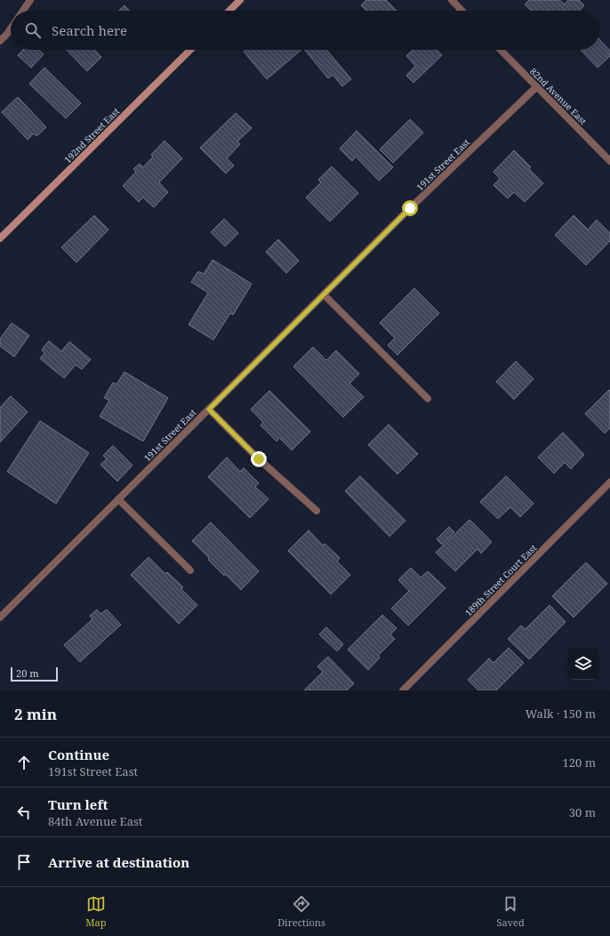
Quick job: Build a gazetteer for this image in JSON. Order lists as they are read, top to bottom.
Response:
{
  "streets": {
    "street": [
      "82nd Avenue East",
      "192nd Street East",
      "191st Street East",
      "189th Street Court East"
    ]
  },
  "crossings": [
    ["82nd Avenue East", "191st Street East"]
  ],
  "scale_bar": "20 m",
  "page": {
    "search": "Search here",
    "scale": "20 m",
    "heading": ["2 min", "Walk · 150 m"],
    "list": [
      ["Continue", "191st Street East", "120 m"],
      ["Turn left", "84th Avenue East", "30 m"],
      "Arrive at destination"
    ],
    "nav": ["Map", "Directions", "Saved"]
  }
}
